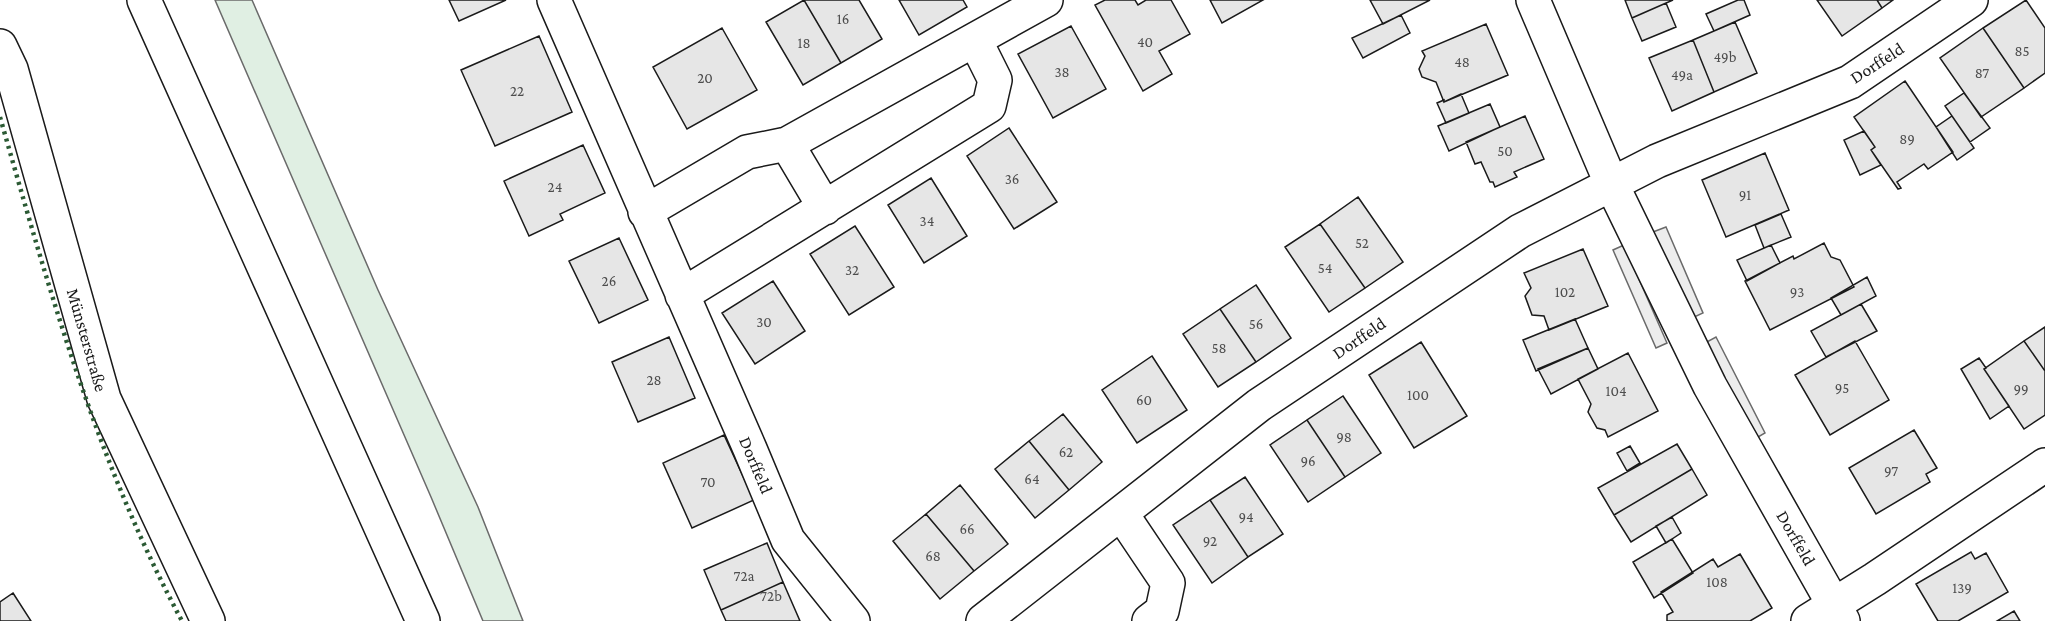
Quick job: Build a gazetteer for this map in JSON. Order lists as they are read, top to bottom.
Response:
{
  "streets": {
    "street": ["Dorffeld", "Münsterstraße"]
  },
  "house_numbers": [
    "16",
    "40",
    "18",
    "85",
    "49b",
    "48",
    "38",
    "87",
    "49a",
    "20",
    "22",
    "89",
    "50",
    "36",
    "24",
    "91",
    "34",
    "52",
    "54",
    "32",
    "26",
    "102",
    "93",
    "30",
    "56",
    "58",
    "28",
    "95",
    "99",
    "104",
    "100",
    "60",
    "98",
    "62",
    "96",
    "97",
    "64",
    "70",
    "94",
    "66",
    "92",
    "68",
    "72a",
    "108",
    "139",
    "72b"
  ]
}
